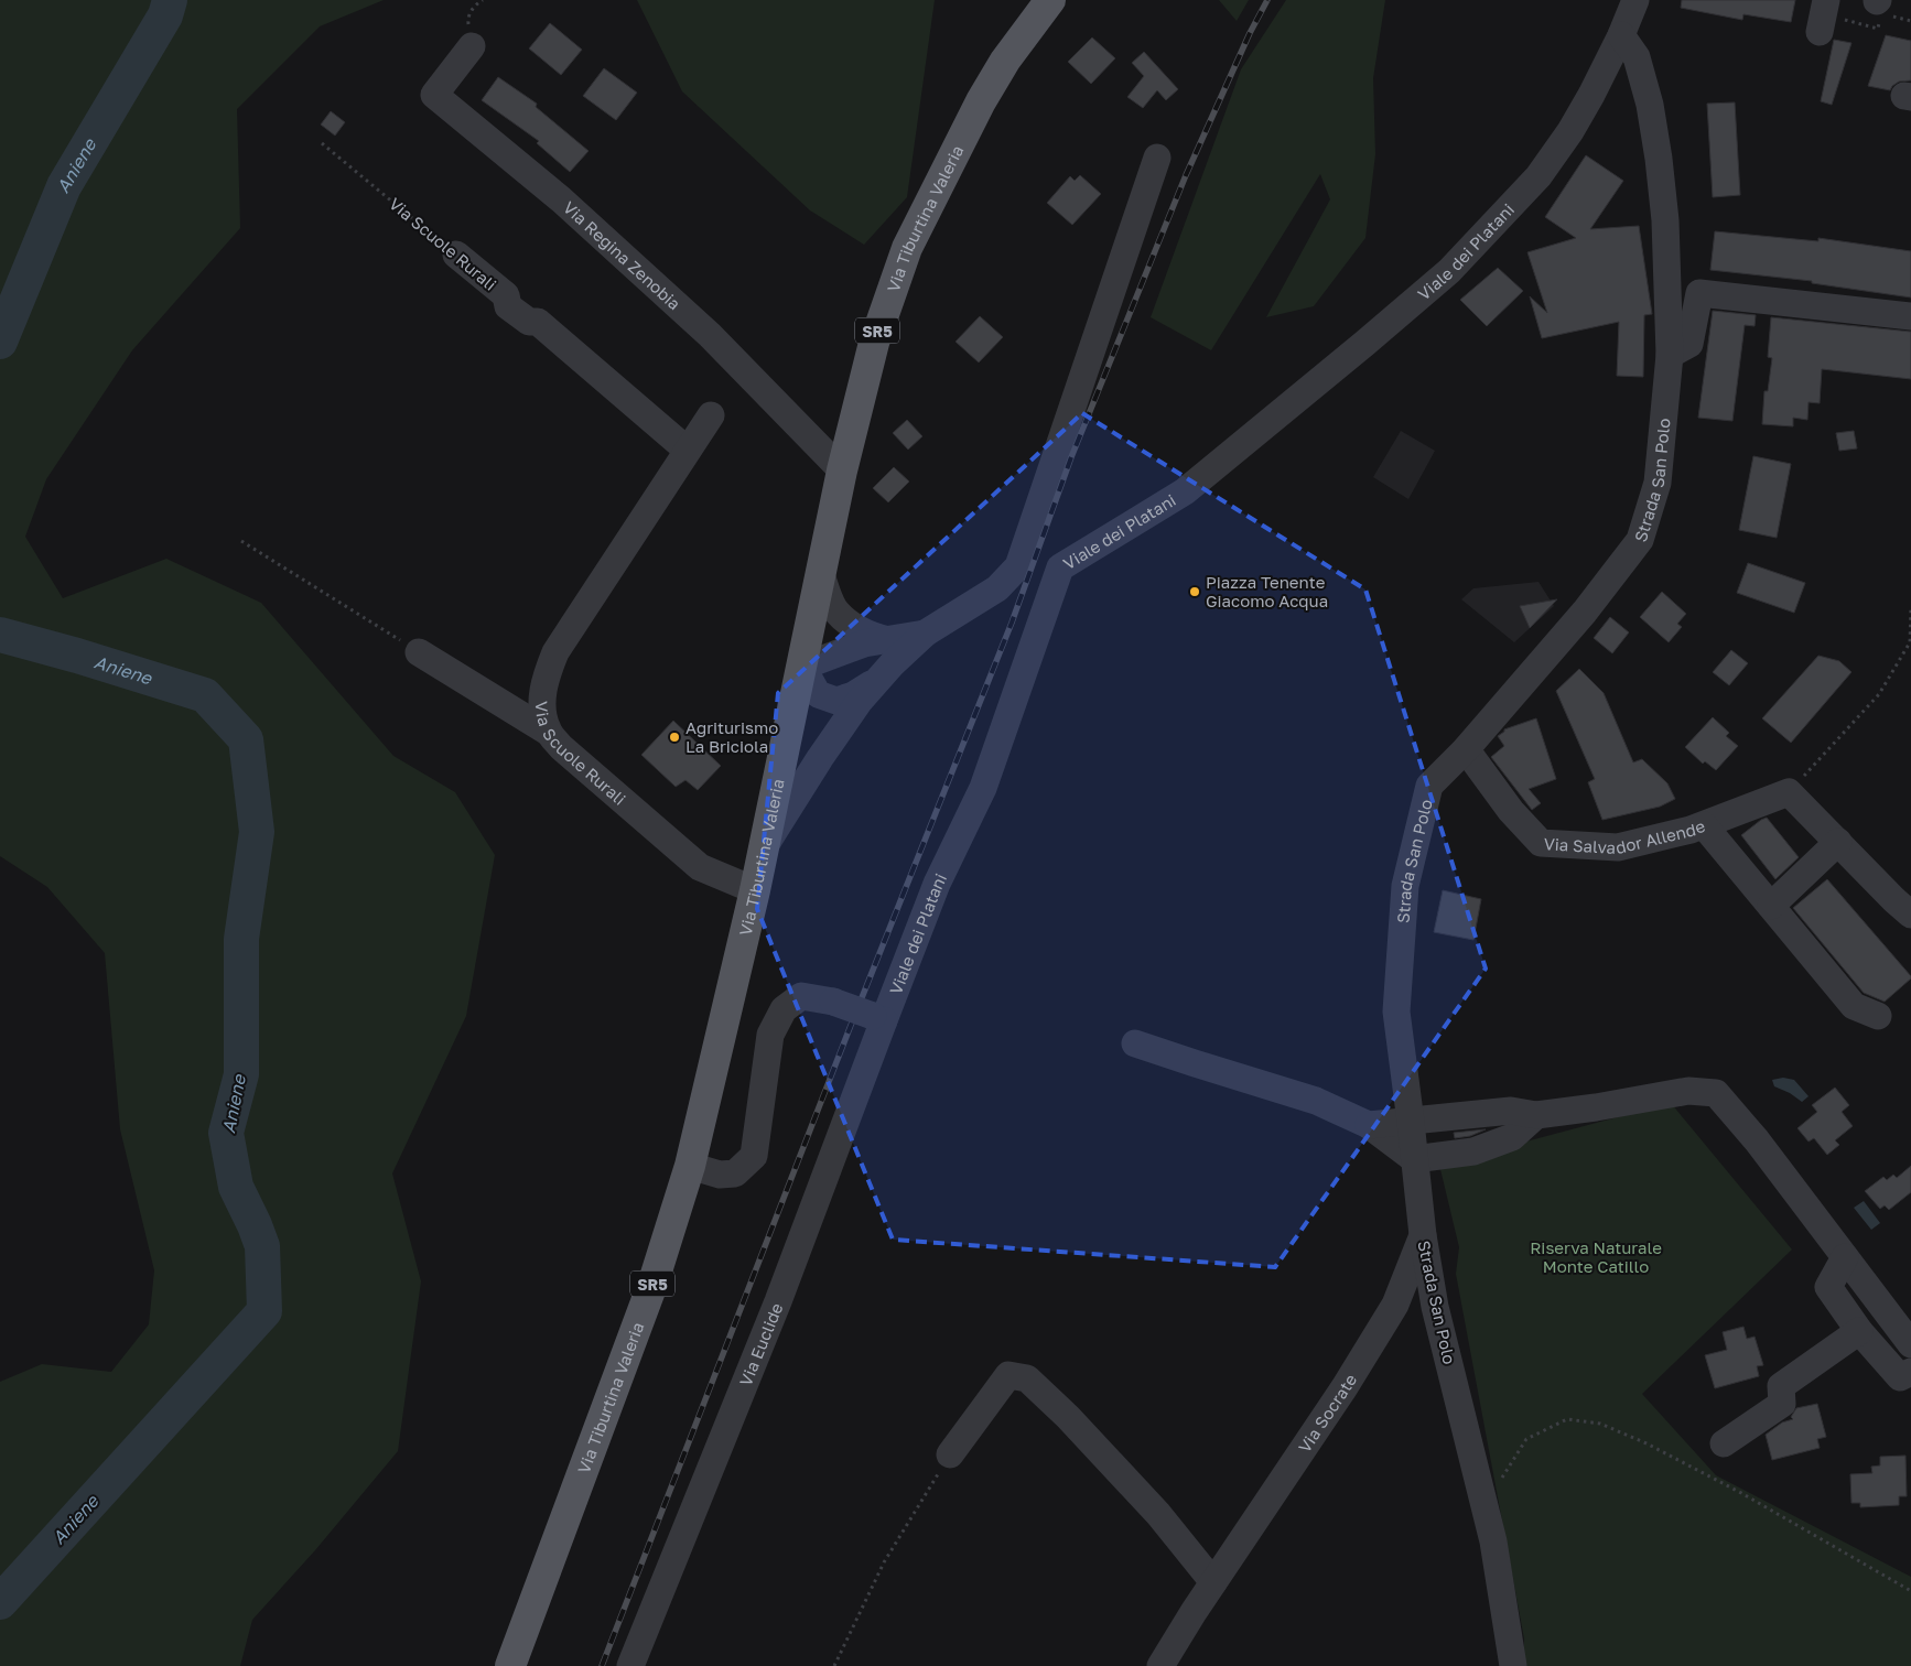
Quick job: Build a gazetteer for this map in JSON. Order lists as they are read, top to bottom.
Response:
{
  "streets": {
    "main road": ["Via Tiburtina Valeria", "SR5"],
    "street": [
      "Via Scuole Rurali",
      "Viale dei Platani",
      "Via Regina Zenobia",
      "Strada San Polo",
      "Via Salvador Allende",
      "Via Euclide",
      "Via Socrate"
    ]
  },
  "crossings": [
    ["Via Tiburtina Valeria", "Via Scuole Rurali"],
    ["Via Tiburtina Valeria", "Via Regina Zenobia"],
    ["Viale dei Platani", "Strada San Polo"],
    ["Viale dei Platani", "Via Euclide"],
    ["Strada San Polo", "Via Salvador Allende"],
    ["Strada San Polo", "Via Socrate"]
  ],
  "water": ["Aniene"],
  "parks": ["Riserva Naturale Monte Catillo"],
  "places": ["Piazza Tenente Giacomo Acqua", "Agriturismo La Briciola"]
}
